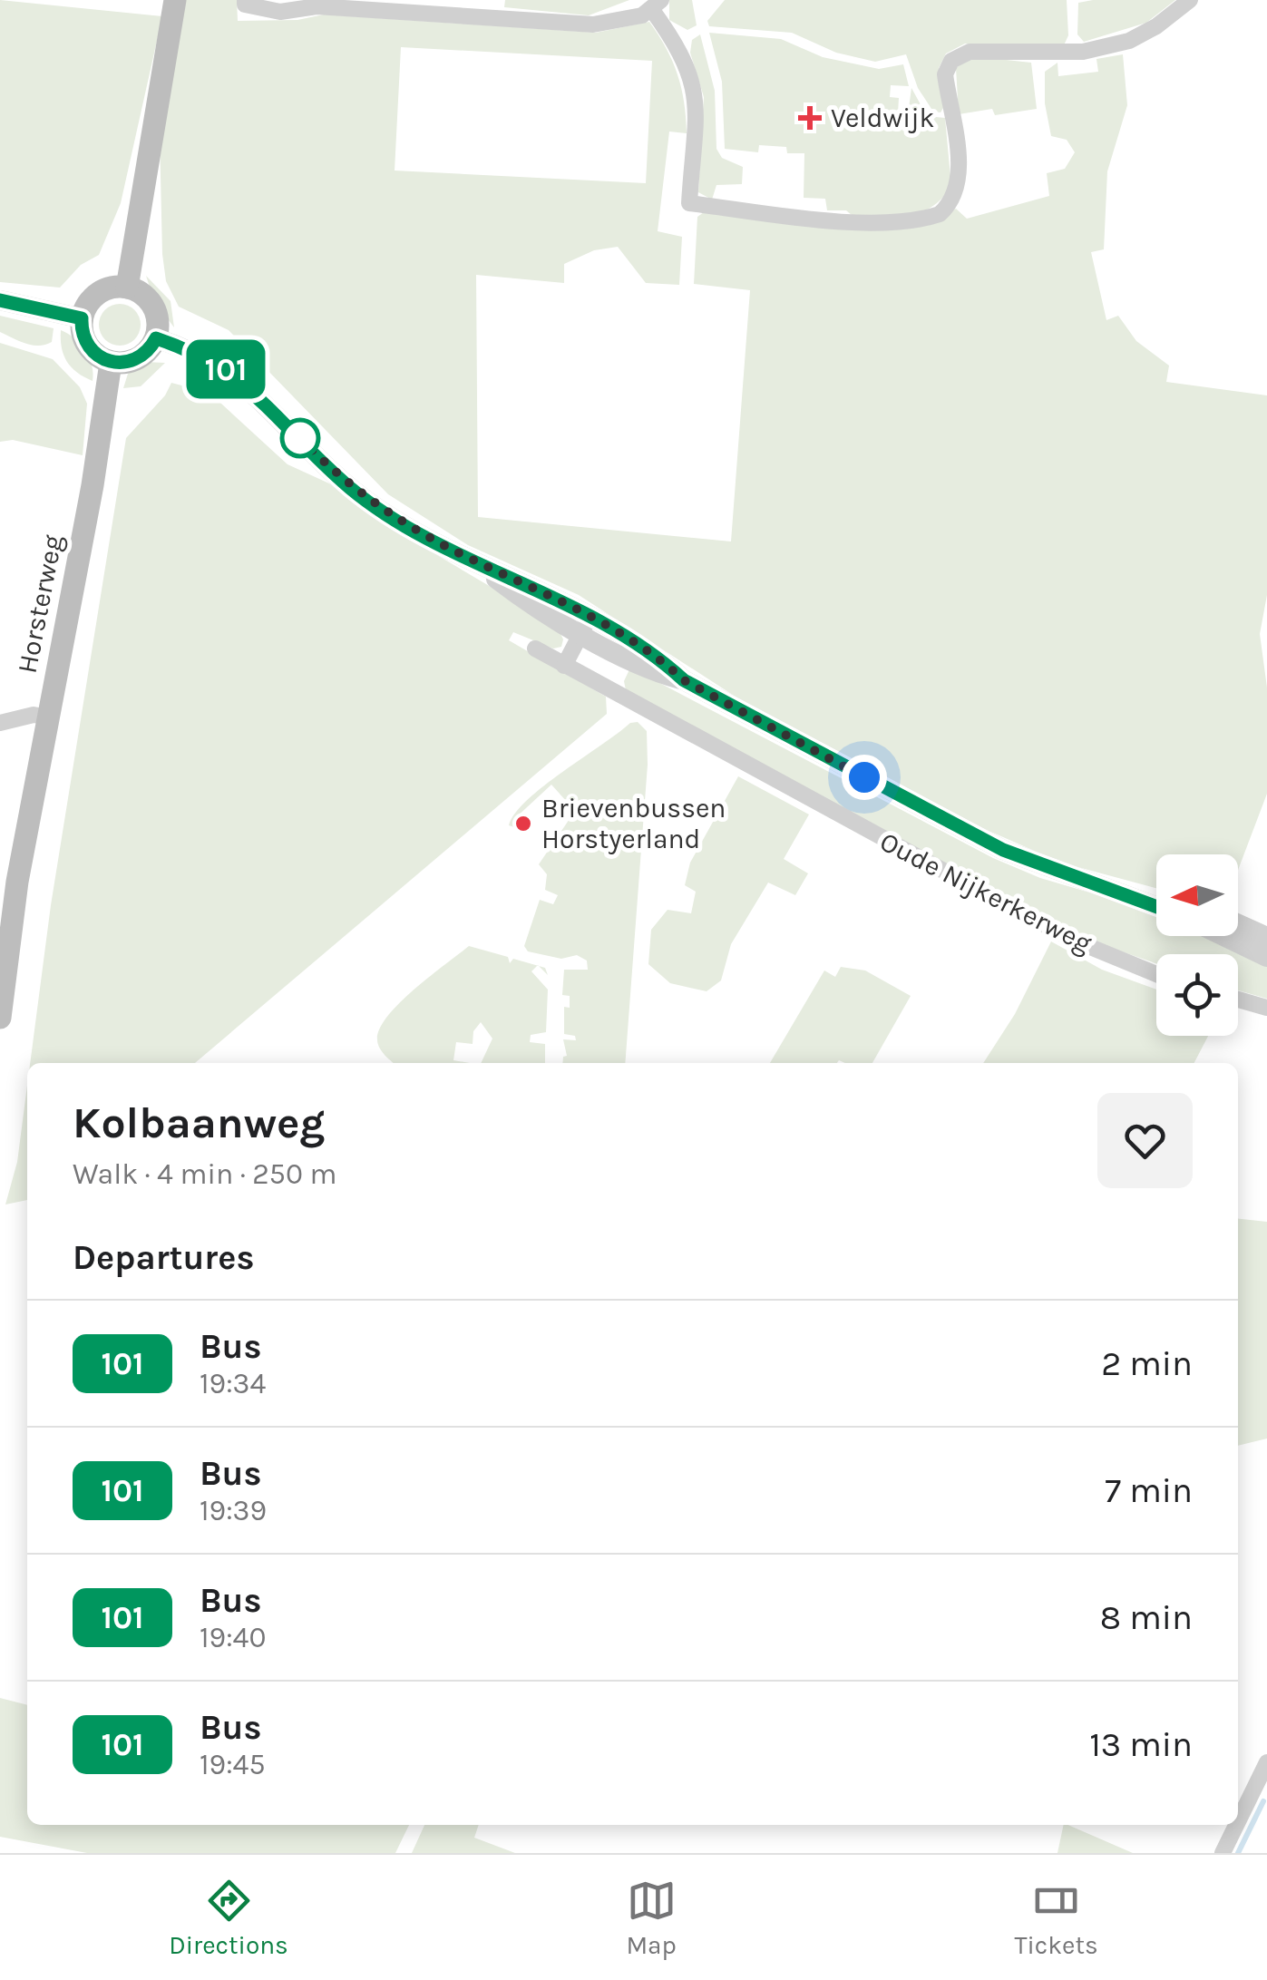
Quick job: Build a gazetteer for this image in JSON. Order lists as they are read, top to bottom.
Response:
{
  "streets": {
    "main road": ["Horsterweg"],
    "street": ["Oude Nijkerkerweg"]
  },
  "crossings": [
    ["Horsterweg", "Oude Nijkerkerweg"]
  ],
  "places": {
    "health": ["Veldwijk"],
    "other": ["Brievenbussen Horstyerland"]
  },
  "lines": ["bus line 101"],
  "north": "left",
  "page": {
    "on_map": "101",
    "heading": [
      ["Kolbaanweg", "Walk · 4 min · 250 m"],
      "Departures"
    ],
    "list": [
      {
        "mark": "101",
        "name": "Bus",
        "note": "19:34",
        "value": "2 min"
      },
      {
        "mark": "101",
        "name": "Bus",
        "note": "19:39",
        "value": "7 min"
      },
      {
        "mark": "101",
        "name": "Bus",
        "note": "19:40",
        "value": "8 min"
      },
      {
        "mark": "101",
        "name": "Bus",
        "note": "19:45",
        "value": "13 min"
      }
    ],
    "tabs": ["Directions", "Map", "Tickets"]
  }
}
